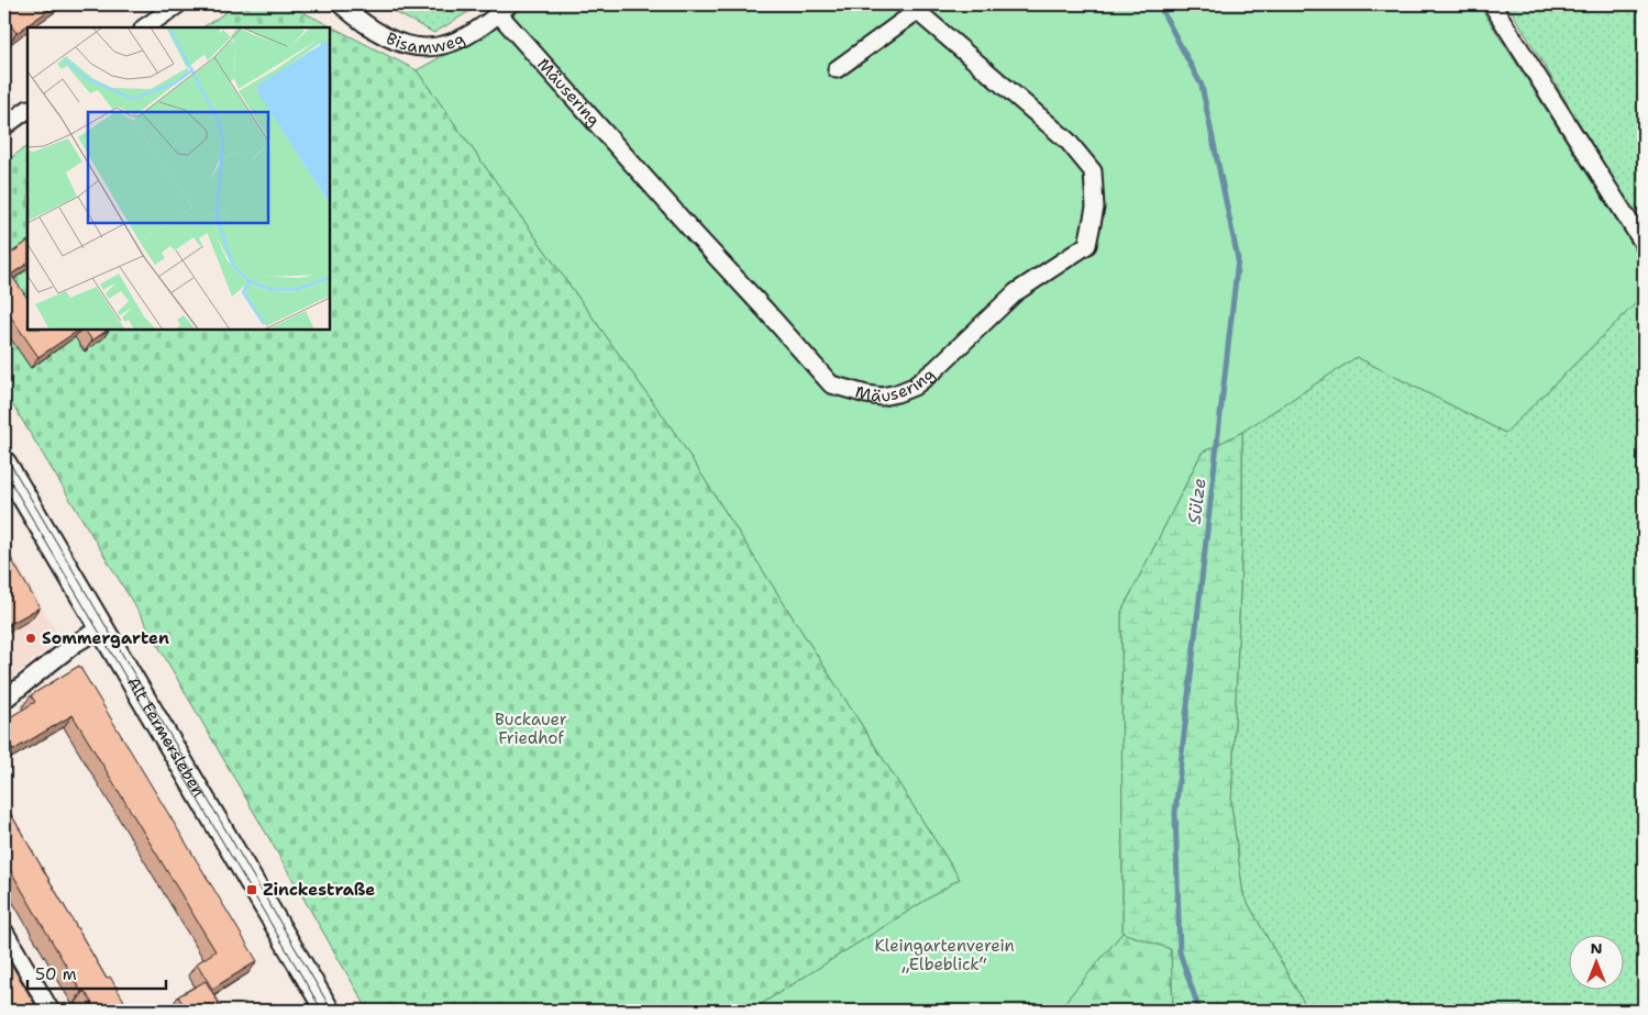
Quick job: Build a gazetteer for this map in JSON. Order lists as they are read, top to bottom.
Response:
{
  "streets": {
    "main road": ["Alt Fermersleben"],
    "street": ["Bisamweg", "Mäusering"]
  },
  "crossings": [
    ["Bisamweg", "Mäusering"]
  ],
  "water": ["Sülze"],
  "parks": ["Buckauer Friedhof", "Kleingartenverein „Elbeblick“"],
  "places": {
    "other": ["Sommergarten"],
    "transit": ["Zinckestraße"]
  },
  "scale_bar": "50 m",
  "north": "top"
}
